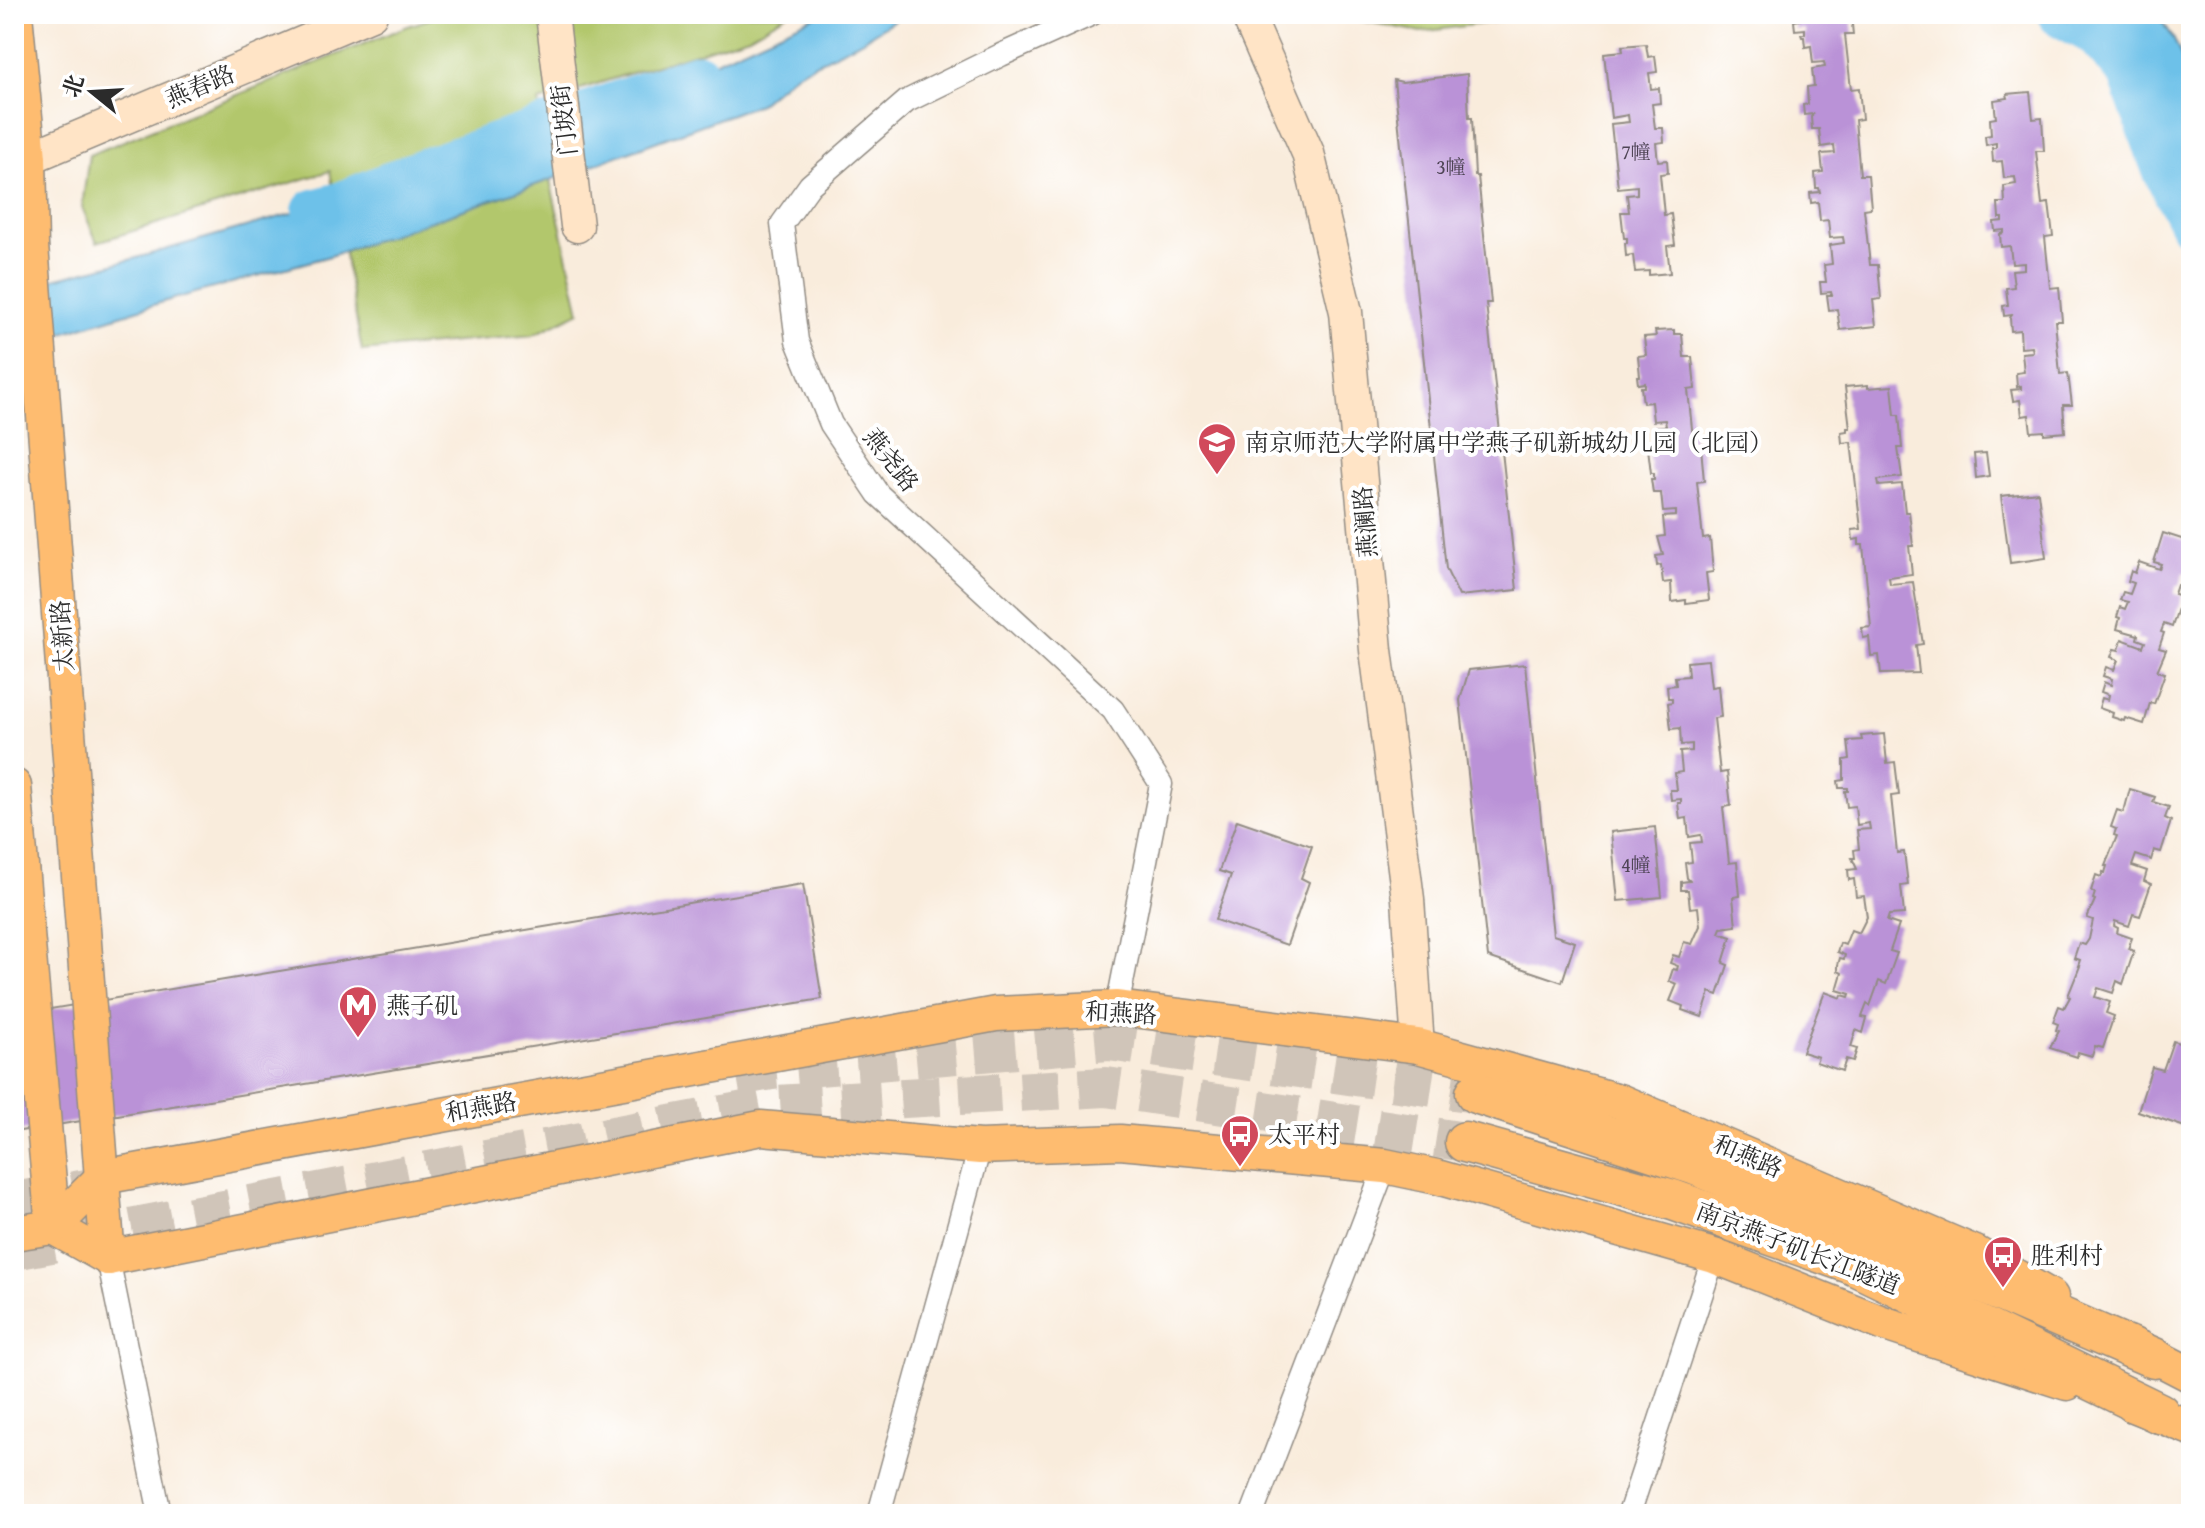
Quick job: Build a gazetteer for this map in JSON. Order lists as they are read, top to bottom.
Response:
{
  "streets": {
    "highway": ["南京燕子矶长江隧道"],
    "main road": ["太新路", "和燕路"],
    "street": [
      "燕春路",
      "门坡街",
      "燕尧路",
      "燕澜路"
    ]
  },
  "crossings": [
    ["燕春路", "太新路"],
    ["燕尧路", "和燕路"],
    ["燕澜路", "和燕路"],
    ["太新路", "和燕路"],
    ["和燕路", "南京燕子矶长江隧道"]
  ],
  "places": {
    "school or university": ["南京师范大学附属中学燕子矶新城幼儿园（北园）"],
    "metro station": ["燕子矶"],
    "bus stop": ["太平村", "胜利村"]
  },
  "house_numbers": ["7幢", "3幢", "4幢"],
  "north": "left"
}
